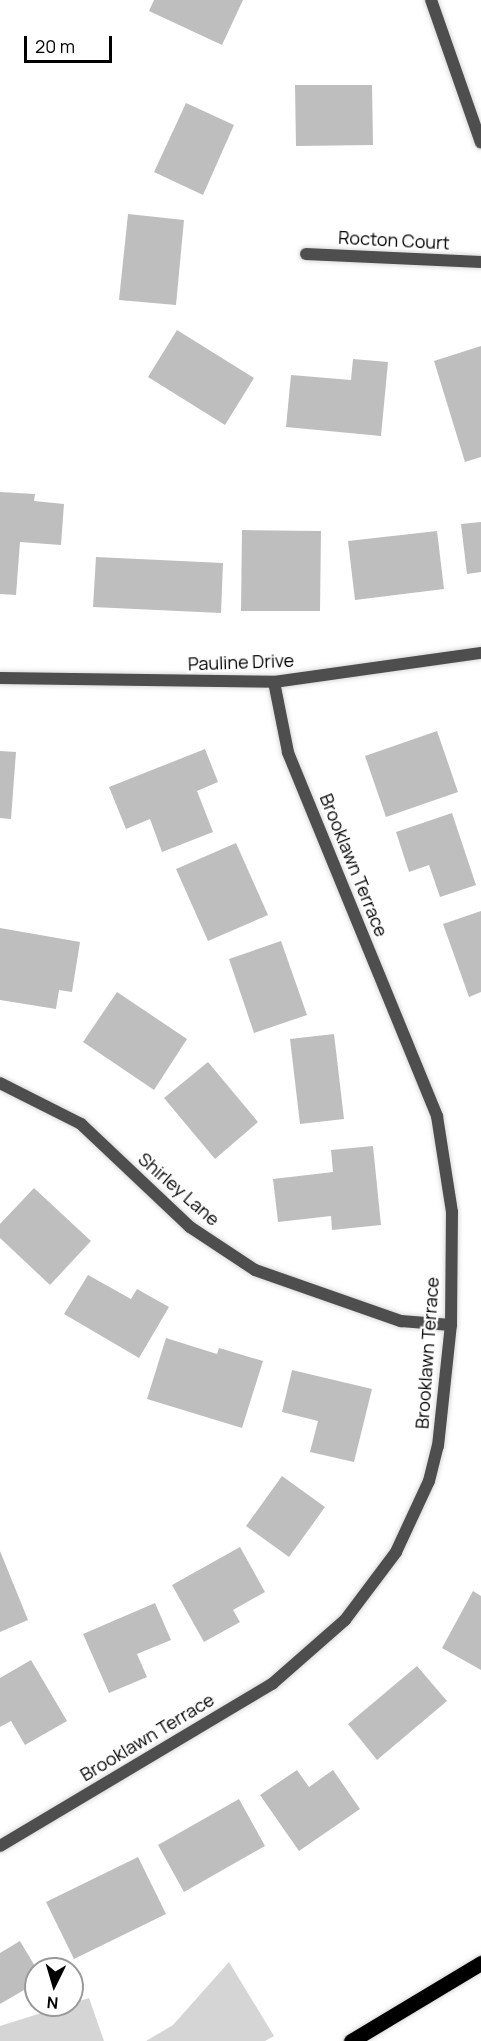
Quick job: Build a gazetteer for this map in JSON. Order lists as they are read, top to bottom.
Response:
{
  "streets": {
    "street": [
      "Rocton Court",
      "Pauline Drive",
      "Brooklawn Terrace",
      "Shirley Lane"
    ]
  },
  "crossings": [
    ["Pauline Drive", "Brooklawn Terrace"],
    ["Brooklawn Terrace", "Shirley Lane"]
  ],
  "scale_bar": "20 m",
  "north": "bottom"
}
